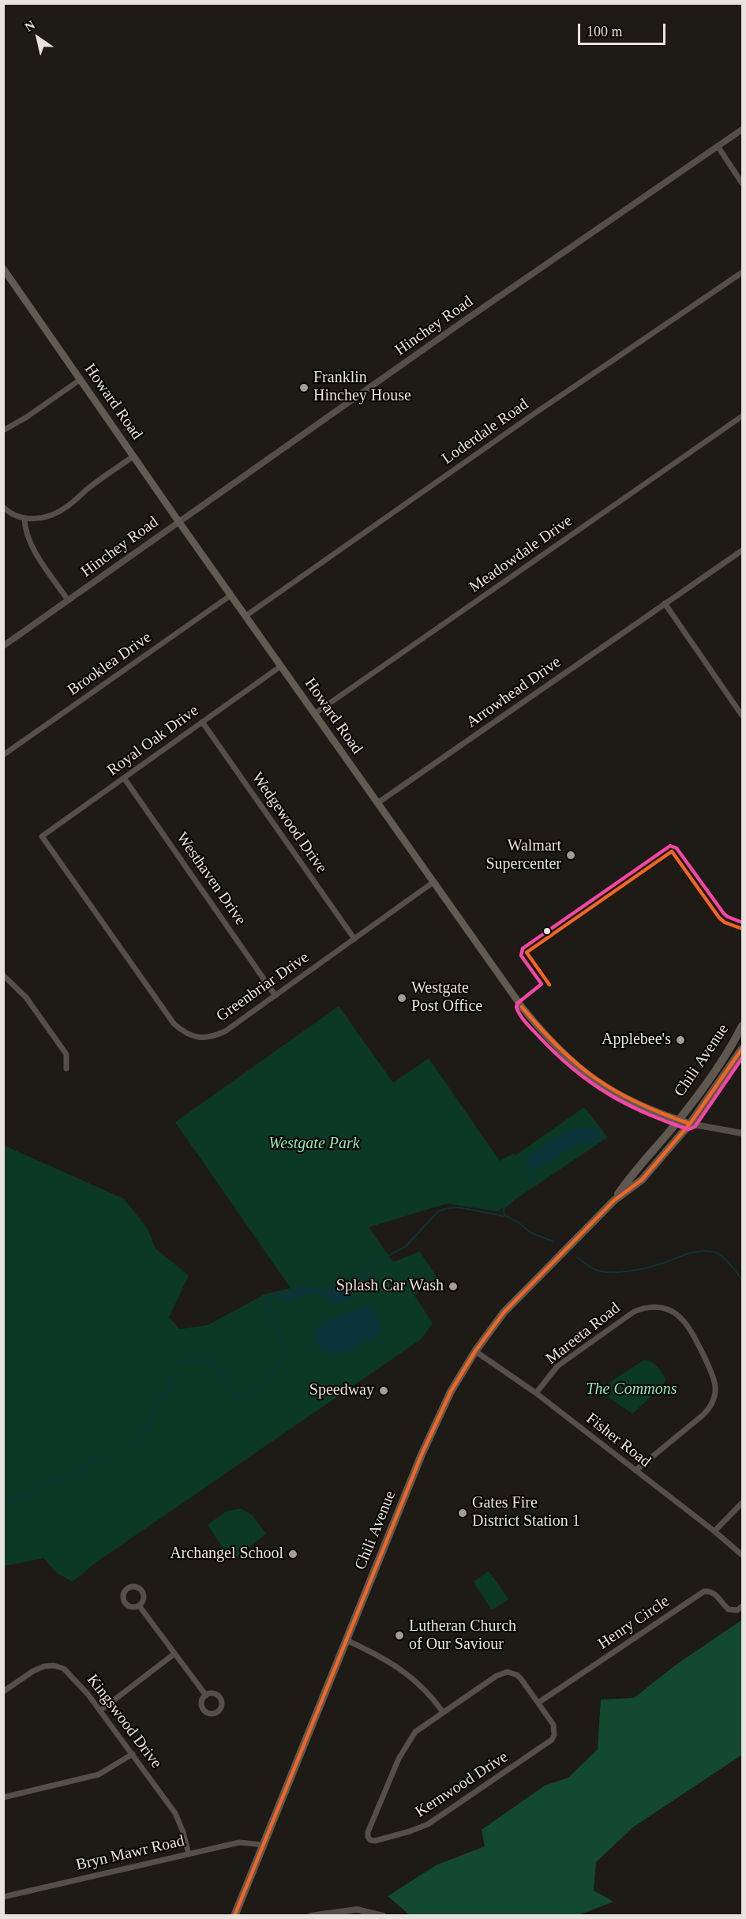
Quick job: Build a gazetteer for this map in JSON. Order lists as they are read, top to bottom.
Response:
{
  "streets": {
    "main road": ["Howard Road", "Chili Avenue"],
    "street": [
      "Hinchey Road",
      "Loderdale Road",
      "Meadowdale Drive",
      "Brooklea Drive",
      "Arrowhead Drive",
      "Royal Oak Drive",
      "Wedgewood Drive",
      "Westhaven Drive",
      "Greenbriar Drive",
      "Mareeta Road",
      "Fisher Road",
      "Henry Circle",
      "Kingswood Drive",
      "Kernwood Drive",
      "Bryn Mawr Road"
    ]
  },
  "crossings": [
    ["Hinchey Road", "Howard Road"],
    ["Howard Road", "Loderdale Road"],
    ["Howard Road", "Meadowdale Drive"],
    ["Howard Road", "Brooklea Drive"],
    ["Howard Road", "Arrowhead Drive"],
    ["Howard Road", "Royal Oak Drive"],
    ["Howard Road", "Greenbriar Drive"],
    ["Howard Road", "Chili Avenue"],
    ["Royal Oak Drive", "Wedgewood Drive"],
    ["Royal Oak Drive", "Westhaven Drive"],
    ["Royal Oak Drive", "Greenbriar Drive"],
    ["Wedgewood Drive", "Greenbriar Drive"],
    ["Westhaven Drive", "Greenbriar Drive"],
    ["Chili Avenue", "Fisher Road"],
    ["Chili Avenue", "Bryn Mawr Road"],
    ["Mareeta Road", "Fisher Road"],
    ["Henry Circle", "Kernwood Drive"],
    ["Kingswood Drive", "Bryn Mawr Road"]
  ],
  "parks": ["Westgate Park", "The Commons"],
  "places": [
    "Franklin Hinchey House",
    "Walmart Supercenter",
    "Westgate Post Office",
    "Applebee's",
    "Splash Car Wash",
    "Speedway",
    "Gates Fire District Station 1",
    "Archangel School",
    "Lutheran Church of Our Saviour"
  ],
  "scale_bar": "100 m",
  "north": "top left"
}
